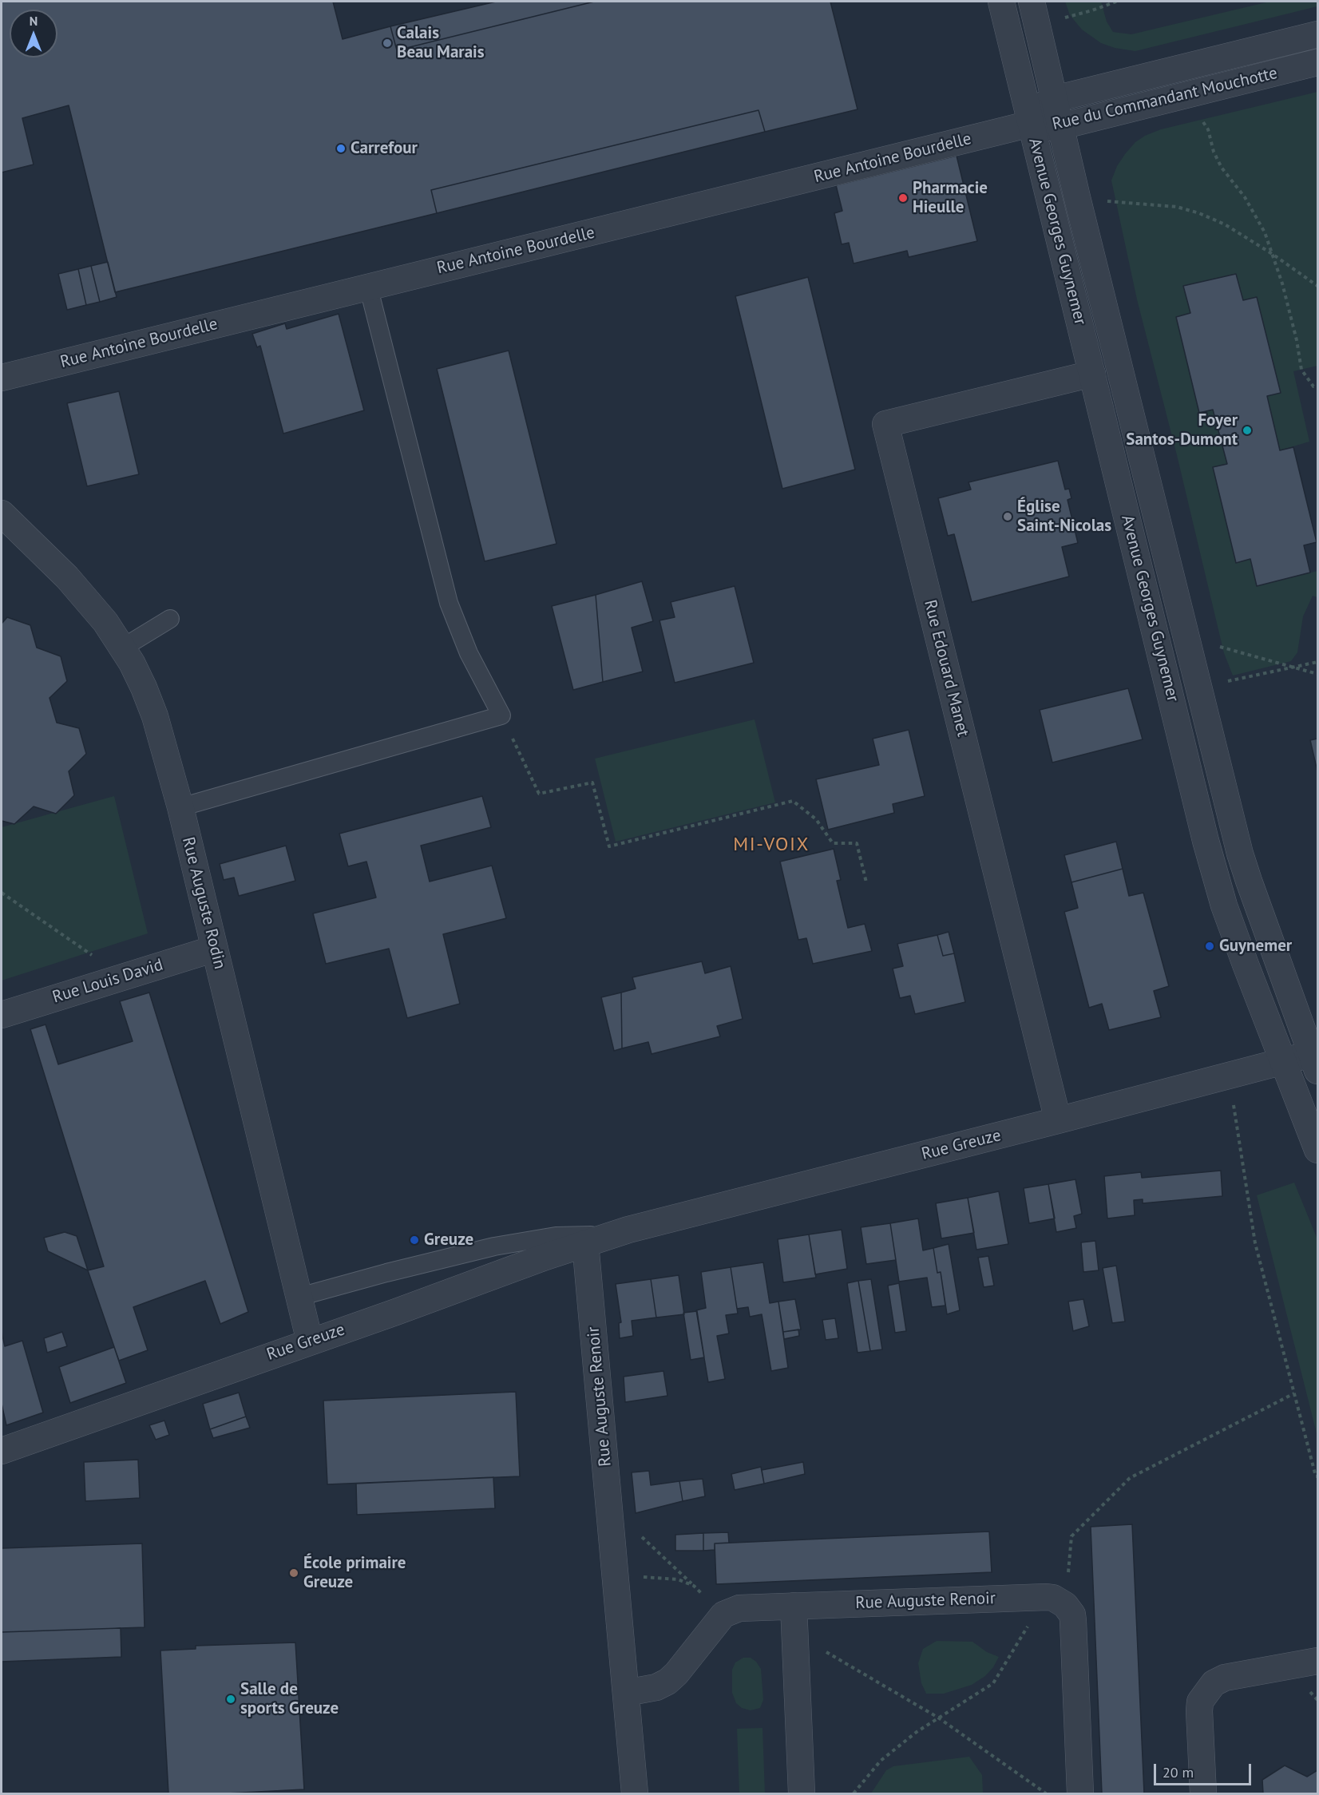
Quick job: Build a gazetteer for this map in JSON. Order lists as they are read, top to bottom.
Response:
{
  "streets": {
    "street": [
      "Rue du Commandant Mouchotte",
      "Rue Antoine Bourdelle",
      "Avenue Georges Guynemer",
      "Rue Edouard Manet",
      "Rue Auguste Rodin",
      "Rue Louis David",
      "Rue Greuze",
      "Rue Auguste Renoir"
    ]
  },
  "crossings": [
    ["Rue du Commandant Mouchotte", "Rue Antoine Bourdelle"],
    ["Rue du Commandant Mouchotte", "Avenue Georges Guynemer"],
    ["Rue Antoine Bourdelle", "Avenue Georges Guynemer"],
    ["Avenue Georges Guynemer", "Rue Edouard Manet"],
    ["Avenue Georges Guynemer", "Rue Greuze"],
    ["Rue Edouard Manet", "Rue Greuze"],
    ["Rue Auguste Rodin", "Rue Louis David"],
    ["Rue Auguste Rodin", "Rue Greuze"],
    ["Rue Greuze", "Rue Auguste Renoir"]
  ],
  "districts": ["MI-VOIX"],
  "places": [
    "Calais Beau Marais",
    "Carrefour",
    "Pharmacie Hieulle",
    "Foyer Santos-Dumont",
    "Église Saint-Nicolas",
    "Guynemer",
    "Greuze",
    "École primaire Greuze",
    "Salle de sports Greuze"
  ],
  "scale_bar": "20 m",
  "north": "top"
}
